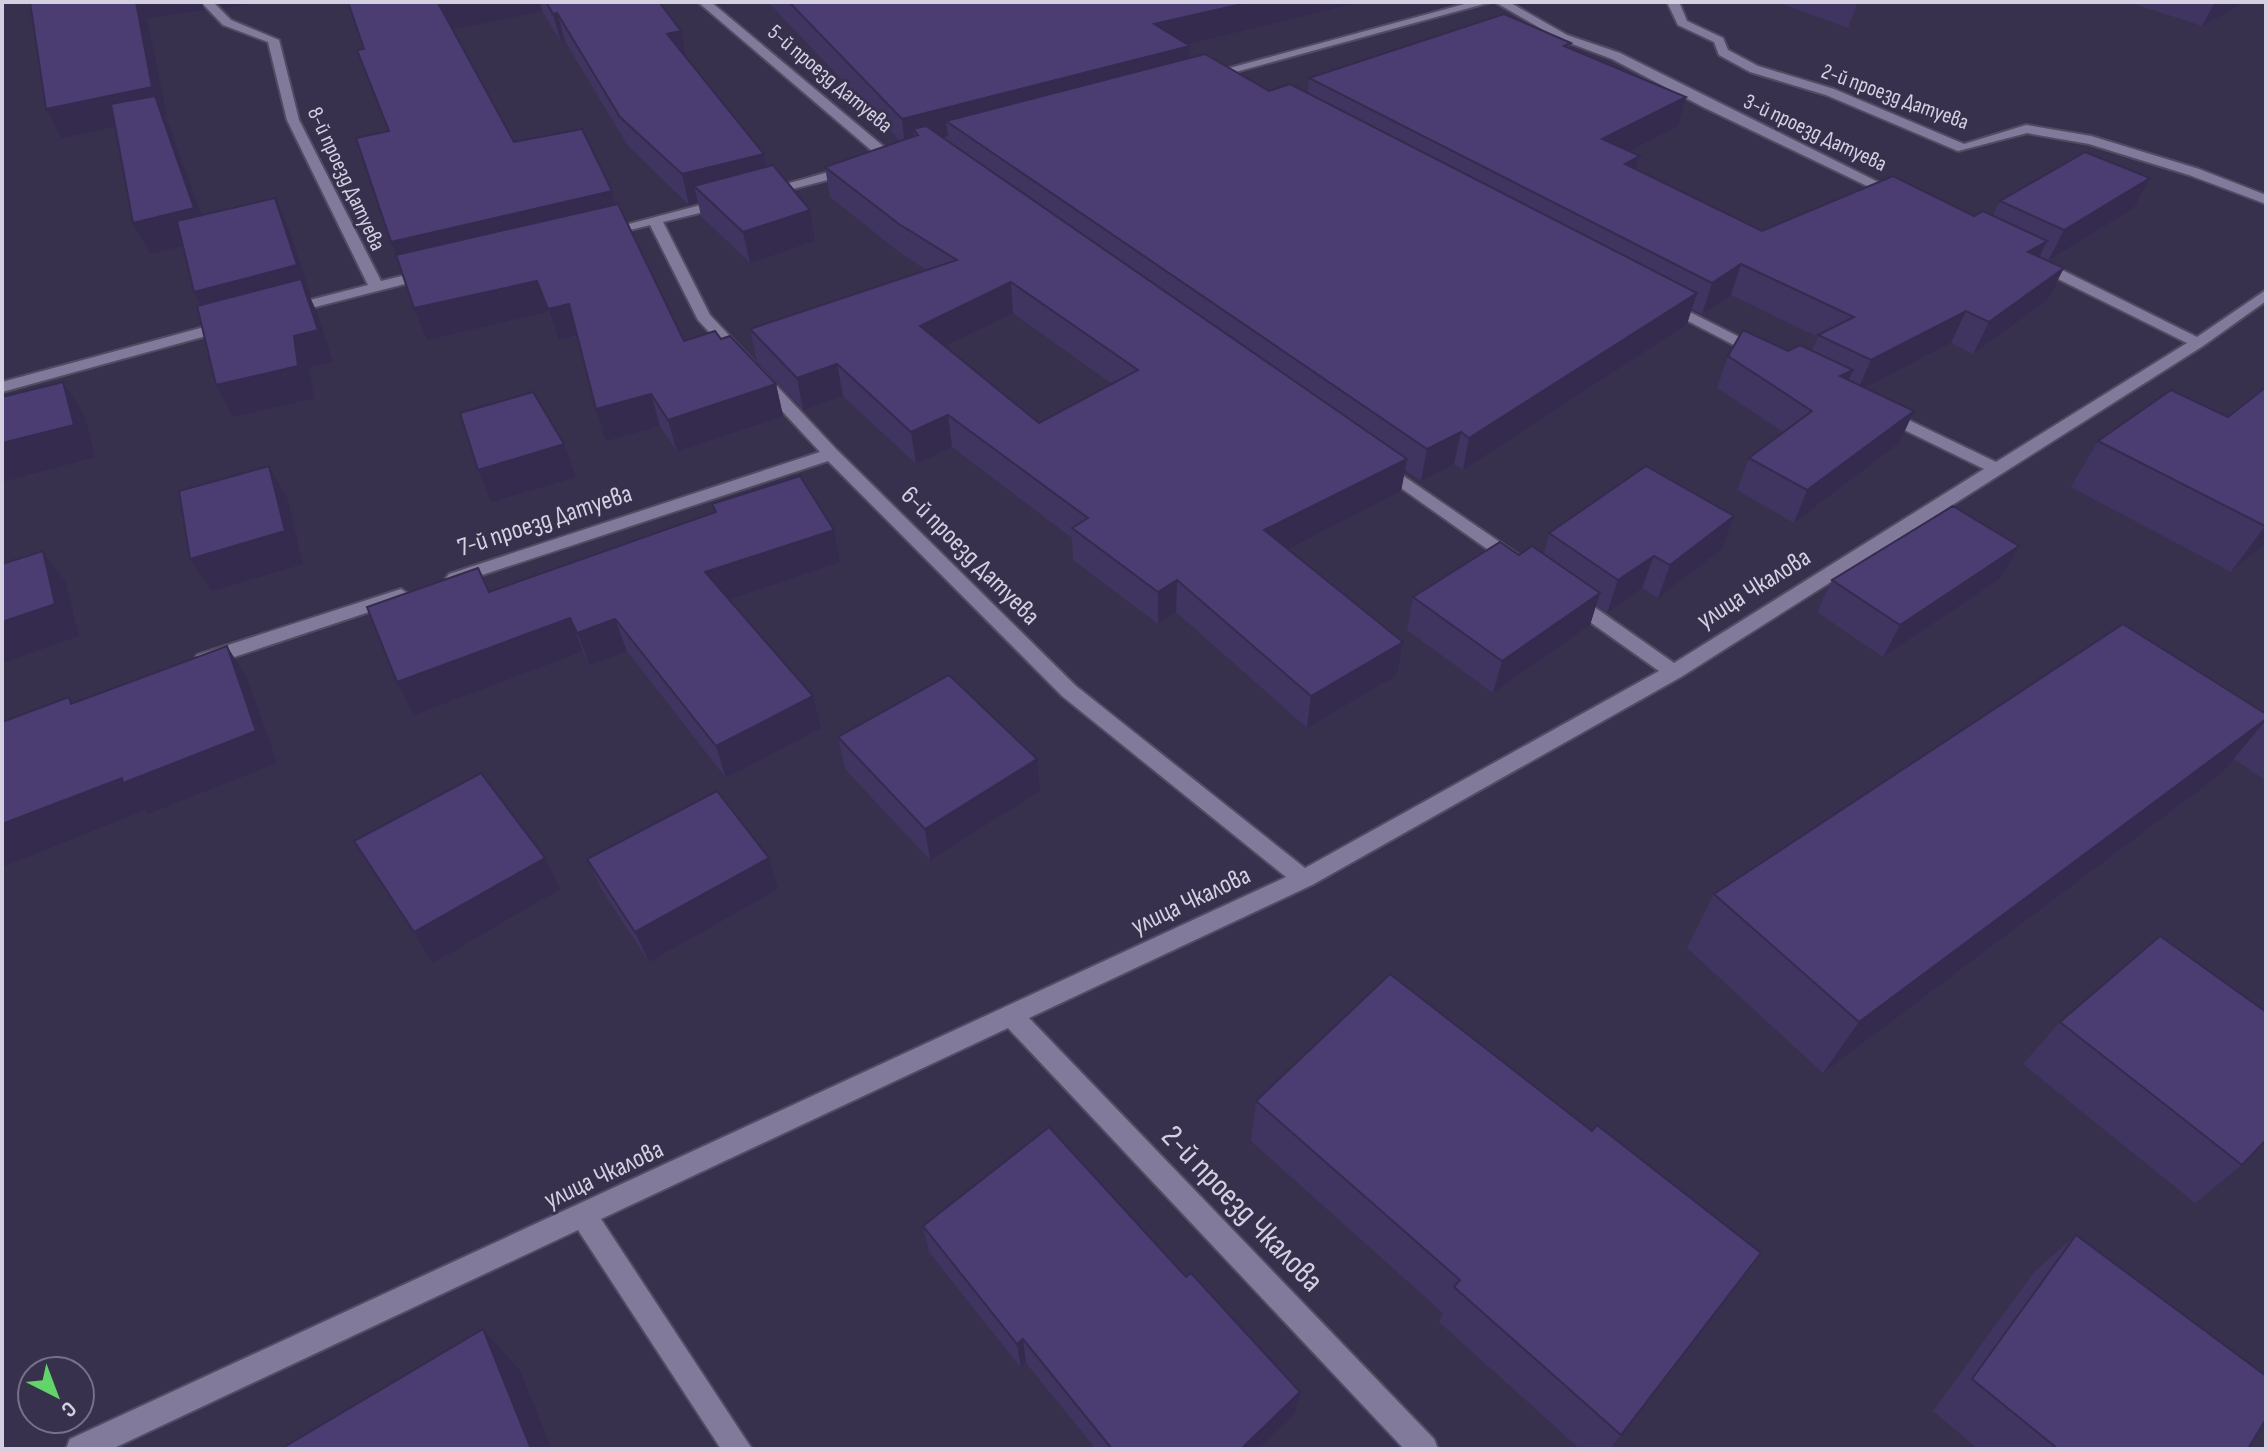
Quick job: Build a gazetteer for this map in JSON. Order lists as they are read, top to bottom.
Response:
{
  "streets": {
    "street": [
      "5-й проезд Датуева",
      "2-й проезд Датуева",
      "3-й проезд Датуева",
      "8-й проезд Датуева",
      "7-й проезд Датуева",
      "6-й проезд Датуева",
      "улица Чкалова",
      "2-й проезд Чкалова"
    ]
  },
  "crossings": [
    ["7-й проезд Датуева", "6-й проезд Датуева"],
    ["6-й проезд Датуева", "улица Чкалова"],
    ["улица Чкалова", "2-й проезд Чкалова"]
  ],
  "north": "bottom right"
}
